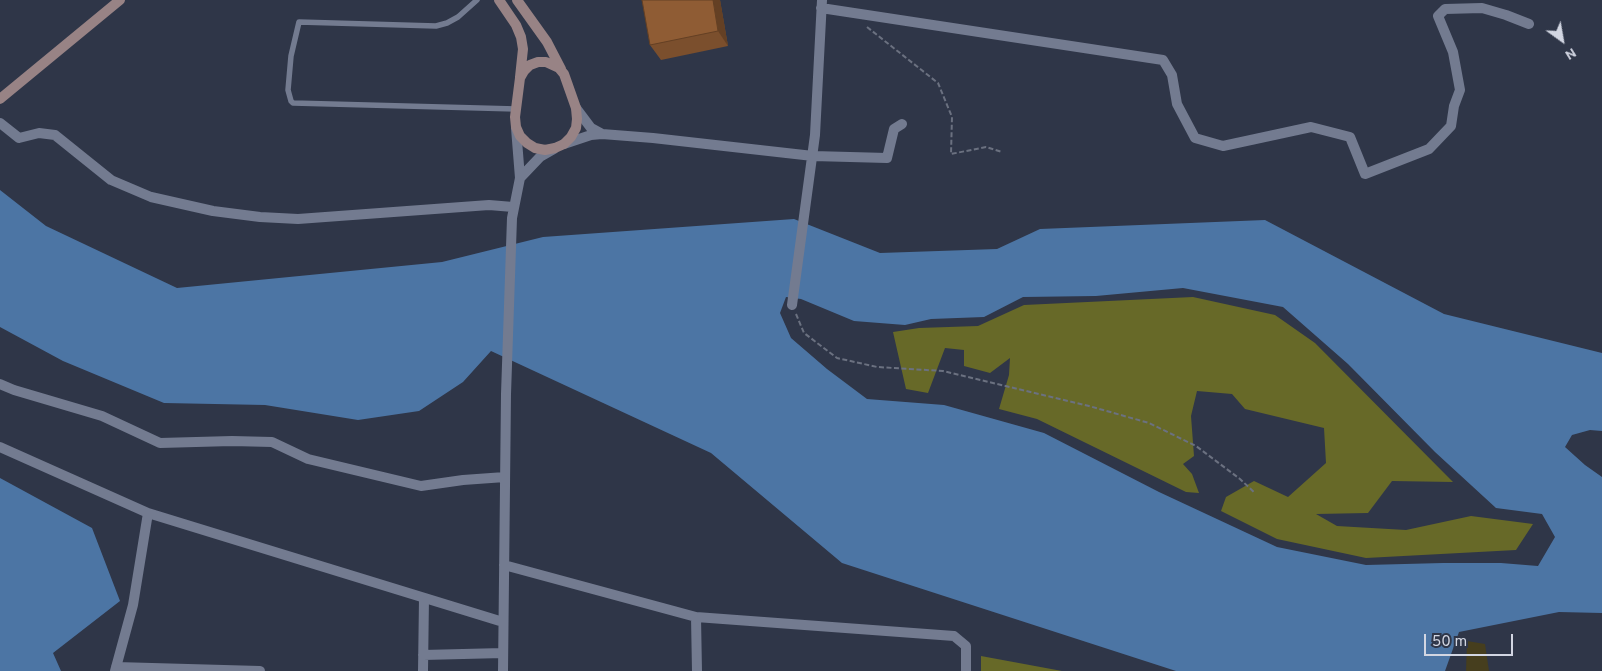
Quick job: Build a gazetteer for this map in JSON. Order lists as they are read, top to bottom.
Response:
{
  "scale_bar": "50 m",
  "north": "bottom right"
}
